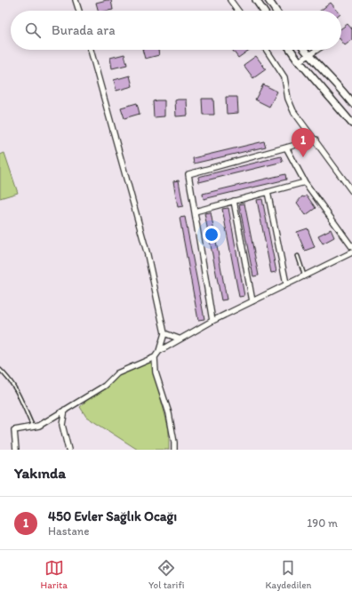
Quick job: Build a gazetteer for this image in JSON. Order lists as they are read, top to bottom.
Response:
{
  "page": {
    "search": "Burada ara",
    "pins": "1",
    "heading": "Yakında",
    "list": [
      {
        "mark": "1",
        "name": "450 Evler Sağlık Ocağı",
        "note": "Hastane",
        "value": "190 m"
      }
    ],
    "nav": ["Harita", "Yol tarifi", "Kaydedilen"]
  }
}
